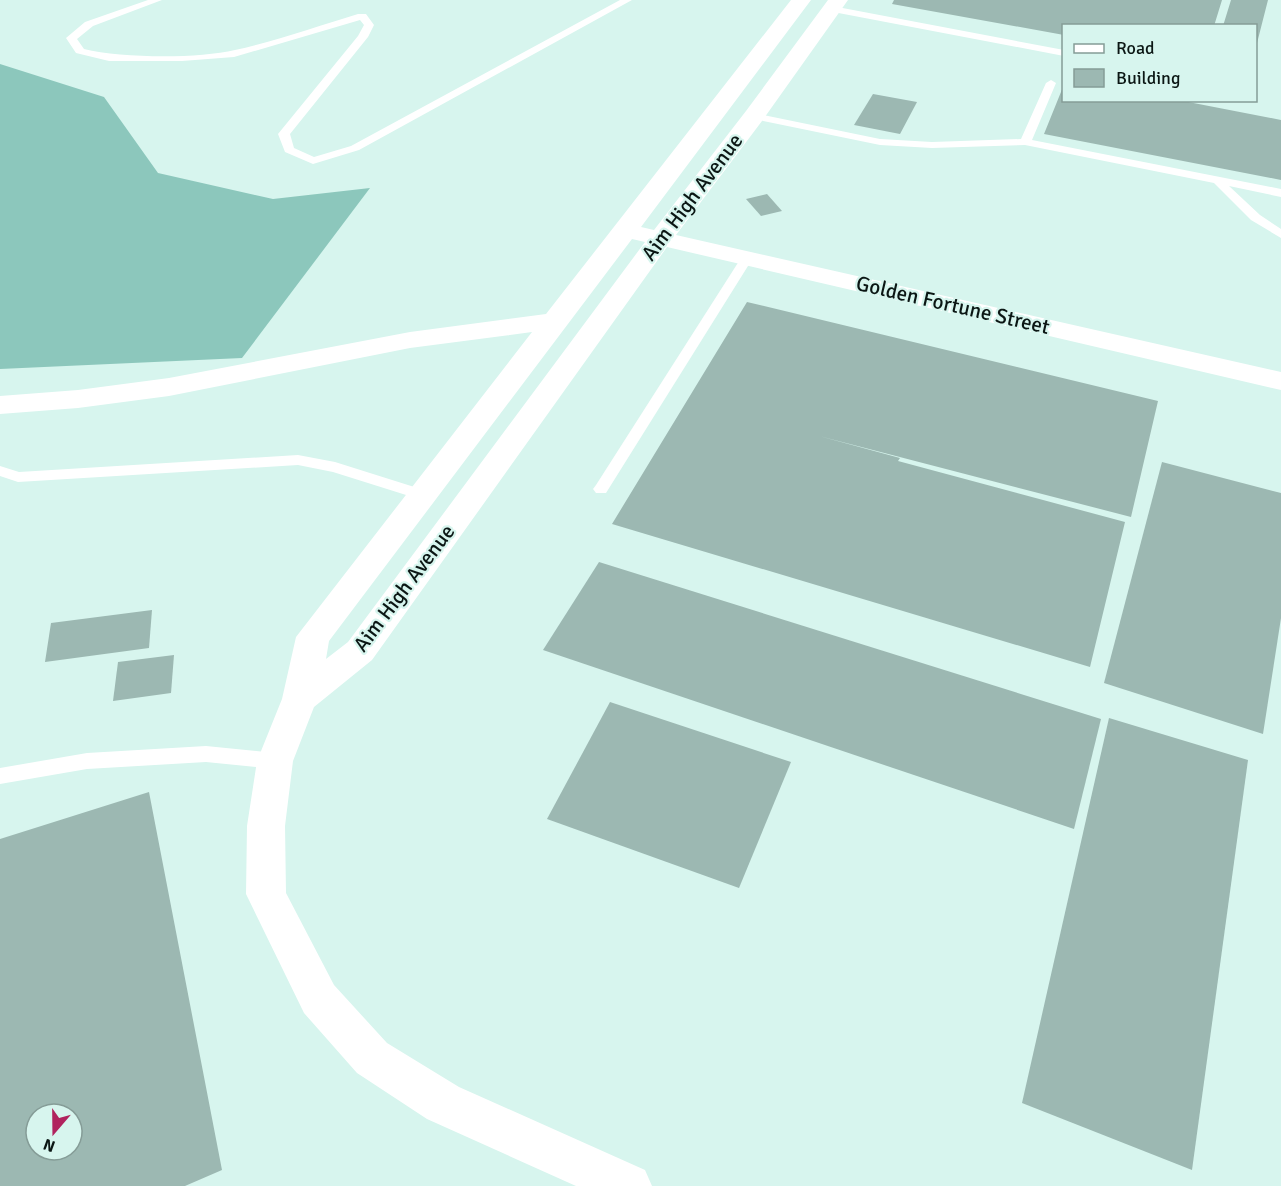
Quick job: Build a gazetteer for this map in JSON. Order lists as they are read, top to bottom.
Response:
{
  "streets": {
    "street": ["Aim High Avenue", "Golden Fortune Street"]
  },
  "crossings": [
    ["Aim High Avenue", "Golden Fortune Street"]
  ],
  "legend": ["Road", "Building"],
  "north": "bottom"
}
